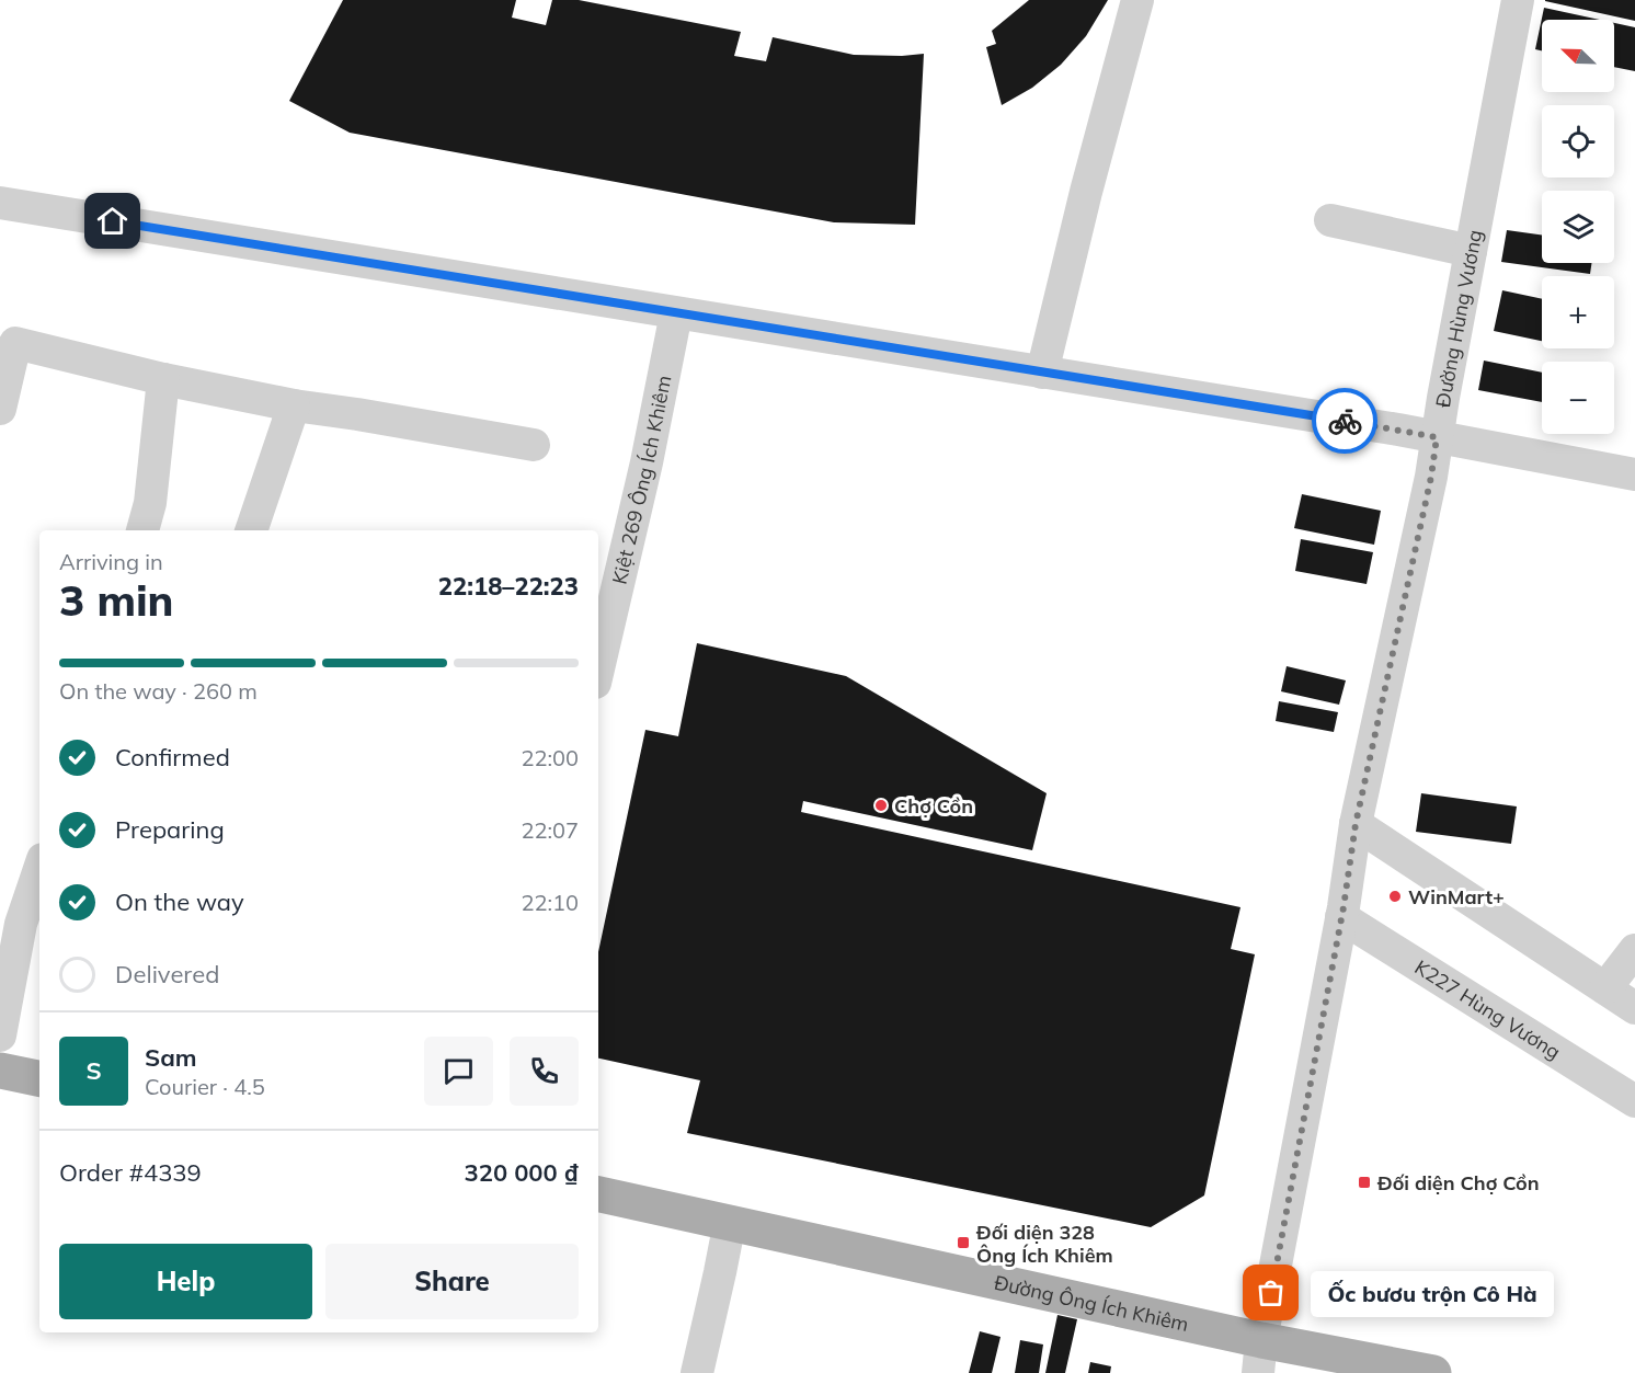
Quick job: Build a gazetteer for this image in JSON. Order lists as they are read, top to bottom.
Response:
{
  "streets": {
    "main road": ["Đường Ông Ích Khiêm"],
    "street": ["Đường Hùng Vương", "Kiệt 269 Ông Ích Khiêm", "K227 Hùng Vương"]
  },
  "crossings": [
    ["Đường Hùng Vương", "K227 Hùng Vương"],
    ["Đường Hùng Vương", "Đường Ông Ích Khiêm"]
  ],
  "places": {
    "other": ["Chợ Cồn", "WinMart+", "Ốc bươu trộn Cô Hà"],
    "transit": ["Đối diện Chợ Cồn", "Đối diện 328 Ông Ích Khiêm"]
  },
  "north": "top left",
  "page": {
    "map_buttons": ["+", "−"],
    "heading": ["3 min", "Arriving in", "22:18–22:23"],
    "panel": [
      "Sam",
      "Courier · 4.5",
      "Order #4339",
      "320 000 ₫"
    ],
    "bar": "On the way · 260 m",
    "list": [
      ["Confirmed", "22:00"],
      ["Preparing", "22:07"],
      ["On the way", "22:10"],
      "Delivered"
    ],
    "round": "S",
    "buttons": ["Help", "Share"],
    "bubble": "Ốc bươu trộn Cô Hà"
  }
}
